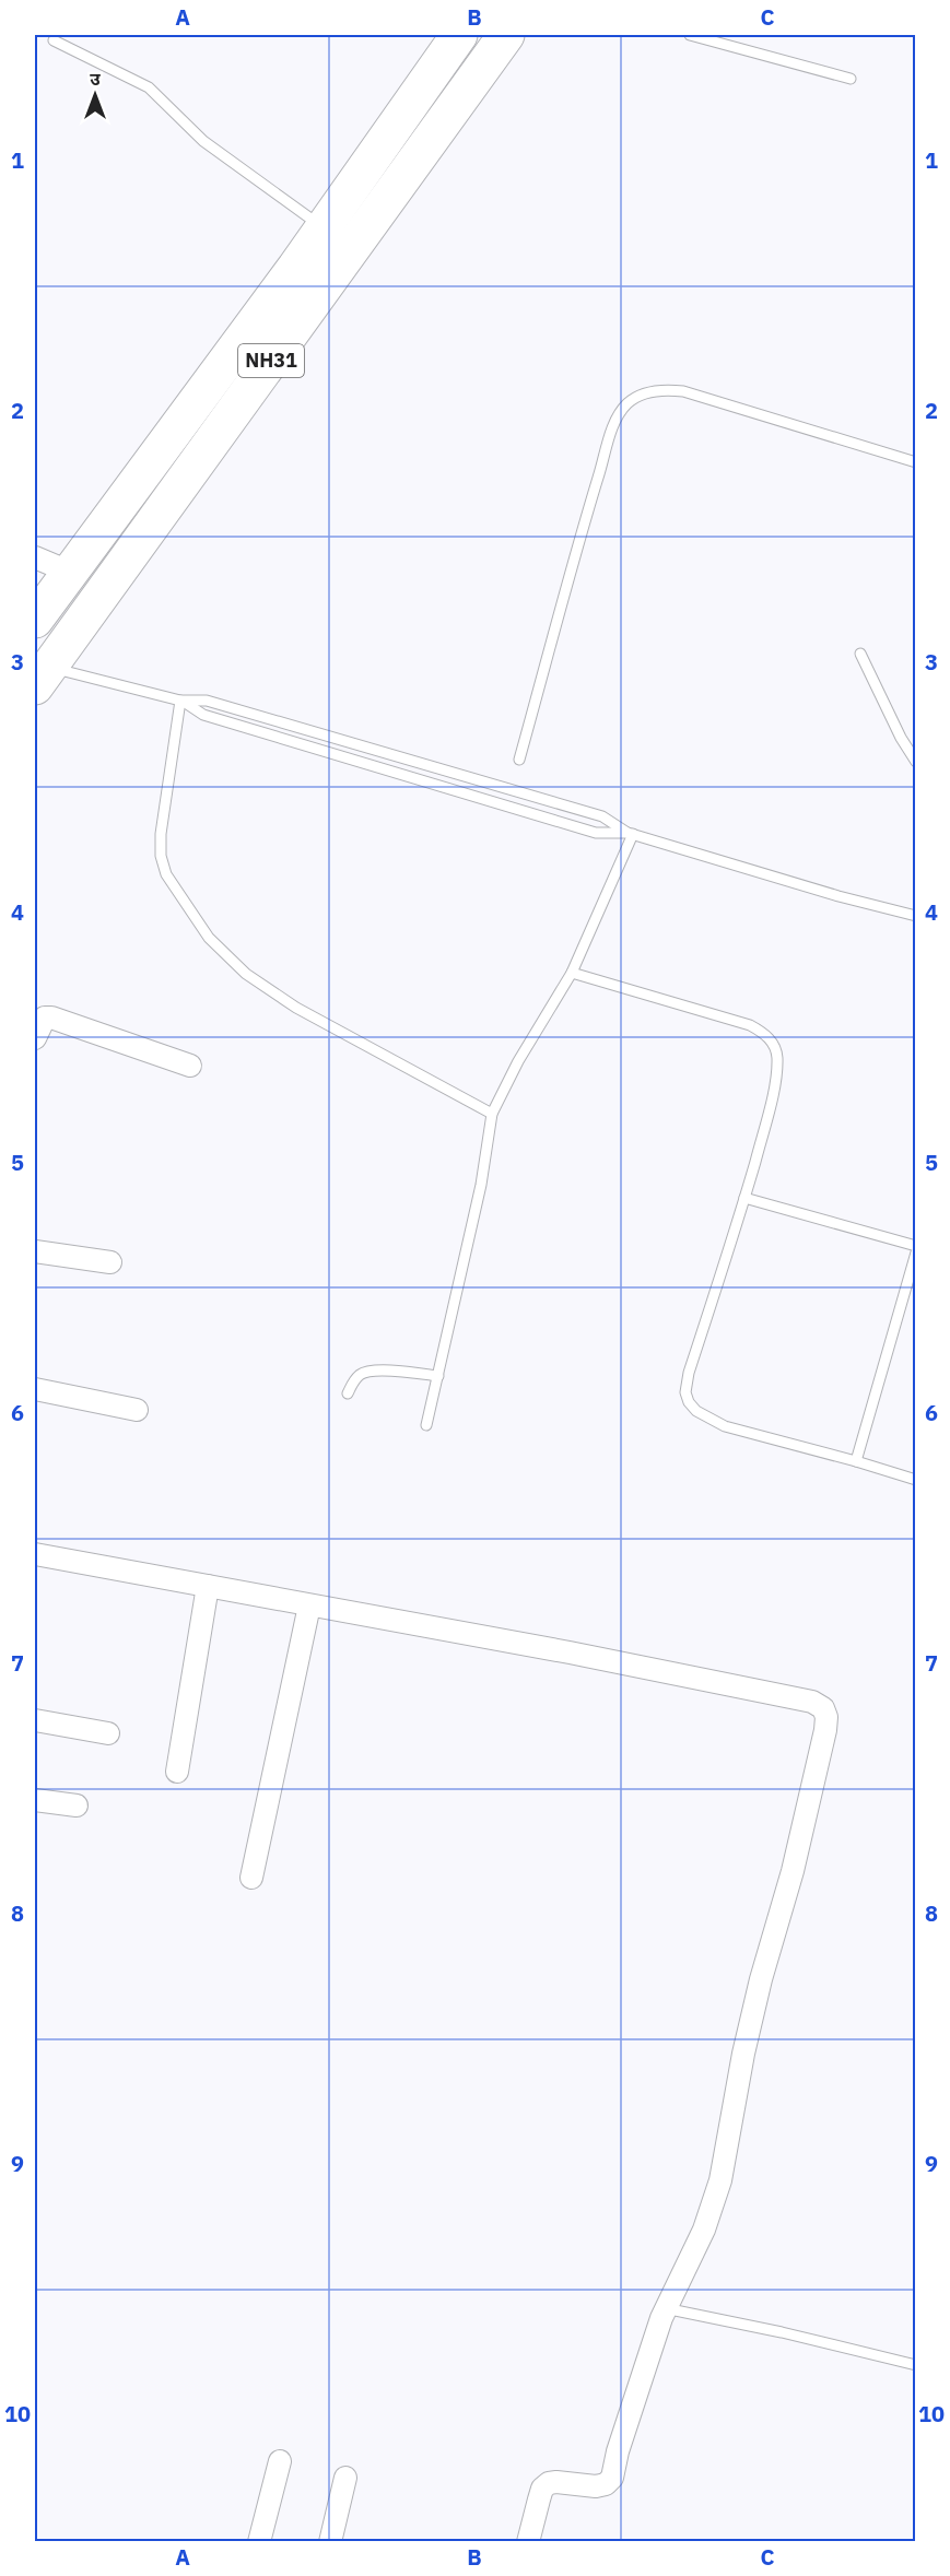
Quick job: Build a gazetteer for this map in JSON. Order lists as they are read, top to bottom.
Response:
{
  "streets": {
    "highway": ["NH31"]
  },
  "north": "top",
  "grid": {
    "columns": ["A", "B", "C"],
    "rows": [
      "1",
      "2",
      "3",
      "4",
      "5",
      "6",
      "7",
      "8",
      "9",
      "10"
    ]
  }
}
